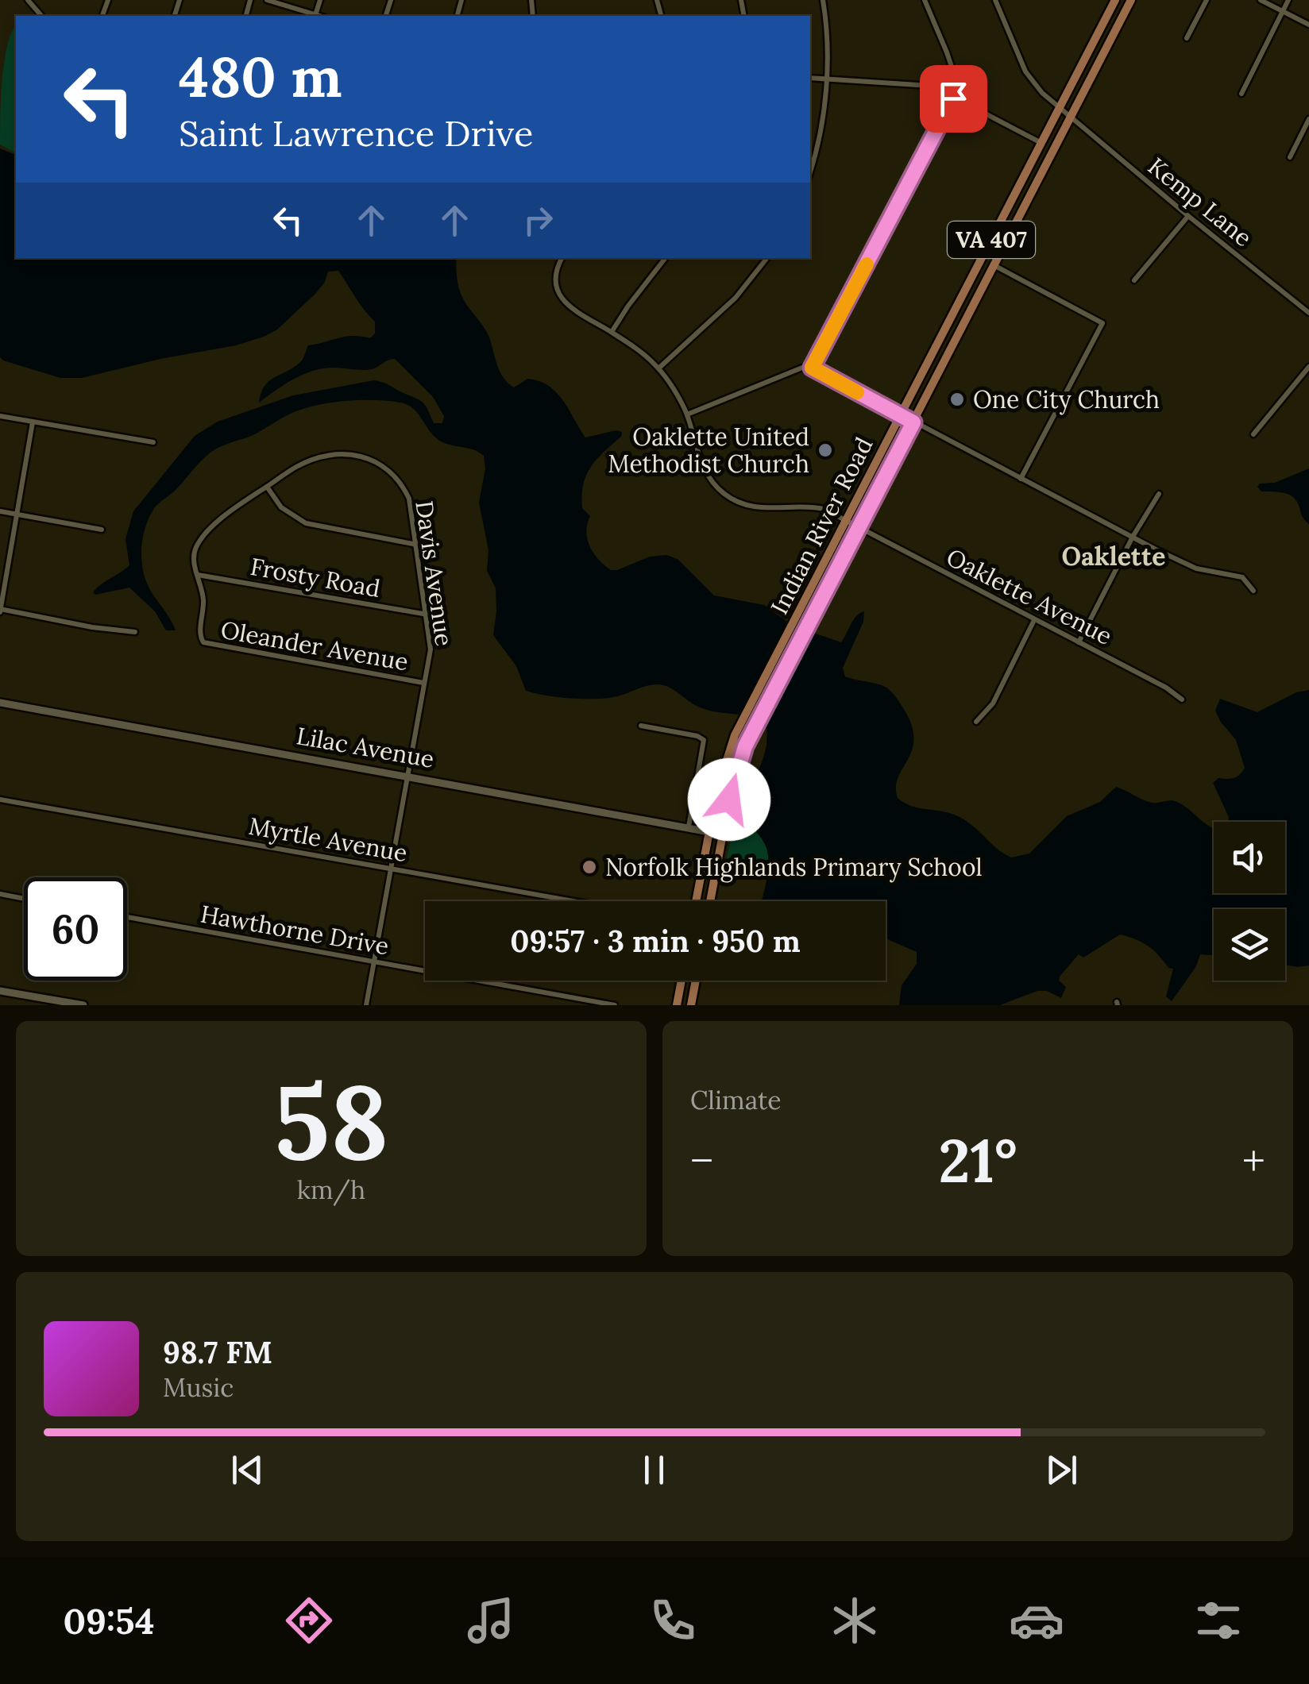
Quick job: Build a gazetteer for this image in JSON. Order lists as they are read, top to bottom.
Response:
{
  "streets": {
    "main road": ["VA 407", "Indian River Road"],
    "street": [
      "Kemp Lane",
      "Davis Avenue",
      "Frosty Road",
      "Oaklette Avenue",
      "Oleander Avenue",
      "Lilac Avenue",
      "Myrtle Avenue",
      "Hawthorne Drive"
    ]
  },
  "crossings": [
    ["Kemp Lane", "Indian River Road"],
    ["Indian River Road", "Oaklette Avenue"],
    ["Indian River Road", "Lilac Avenue"],
    ["Davis Avenue", "Frosty Road"],
    ["Davis Avenue", "Oleander Avenue"],
    ["Davis Avenue", "Lilac Avenue"],
    ["Davis Avenue", "Myrtle Avenue"],
    ["Davis Avenue", "Hawthorne Drive"]
  ],
  "districts": ["Oaklette"],
  "places": ["One City Church", "Oaklette United Methodist Church", "Norfolk Highlands Primary School"],
  "page": {
    "turn": ["480 m", "Saint Lawrence Drive"],
    "limit": "60",
    "trip": "09:57 · 3 min · 950 m",
    "tile": [
      ["58", "km/h"],
      "Climate"
    ],
    "heat": ["−", "21°", "+"],
    "song": ["98.7 FM", "Music"],
    "tabs": "09:54"
  }
}
